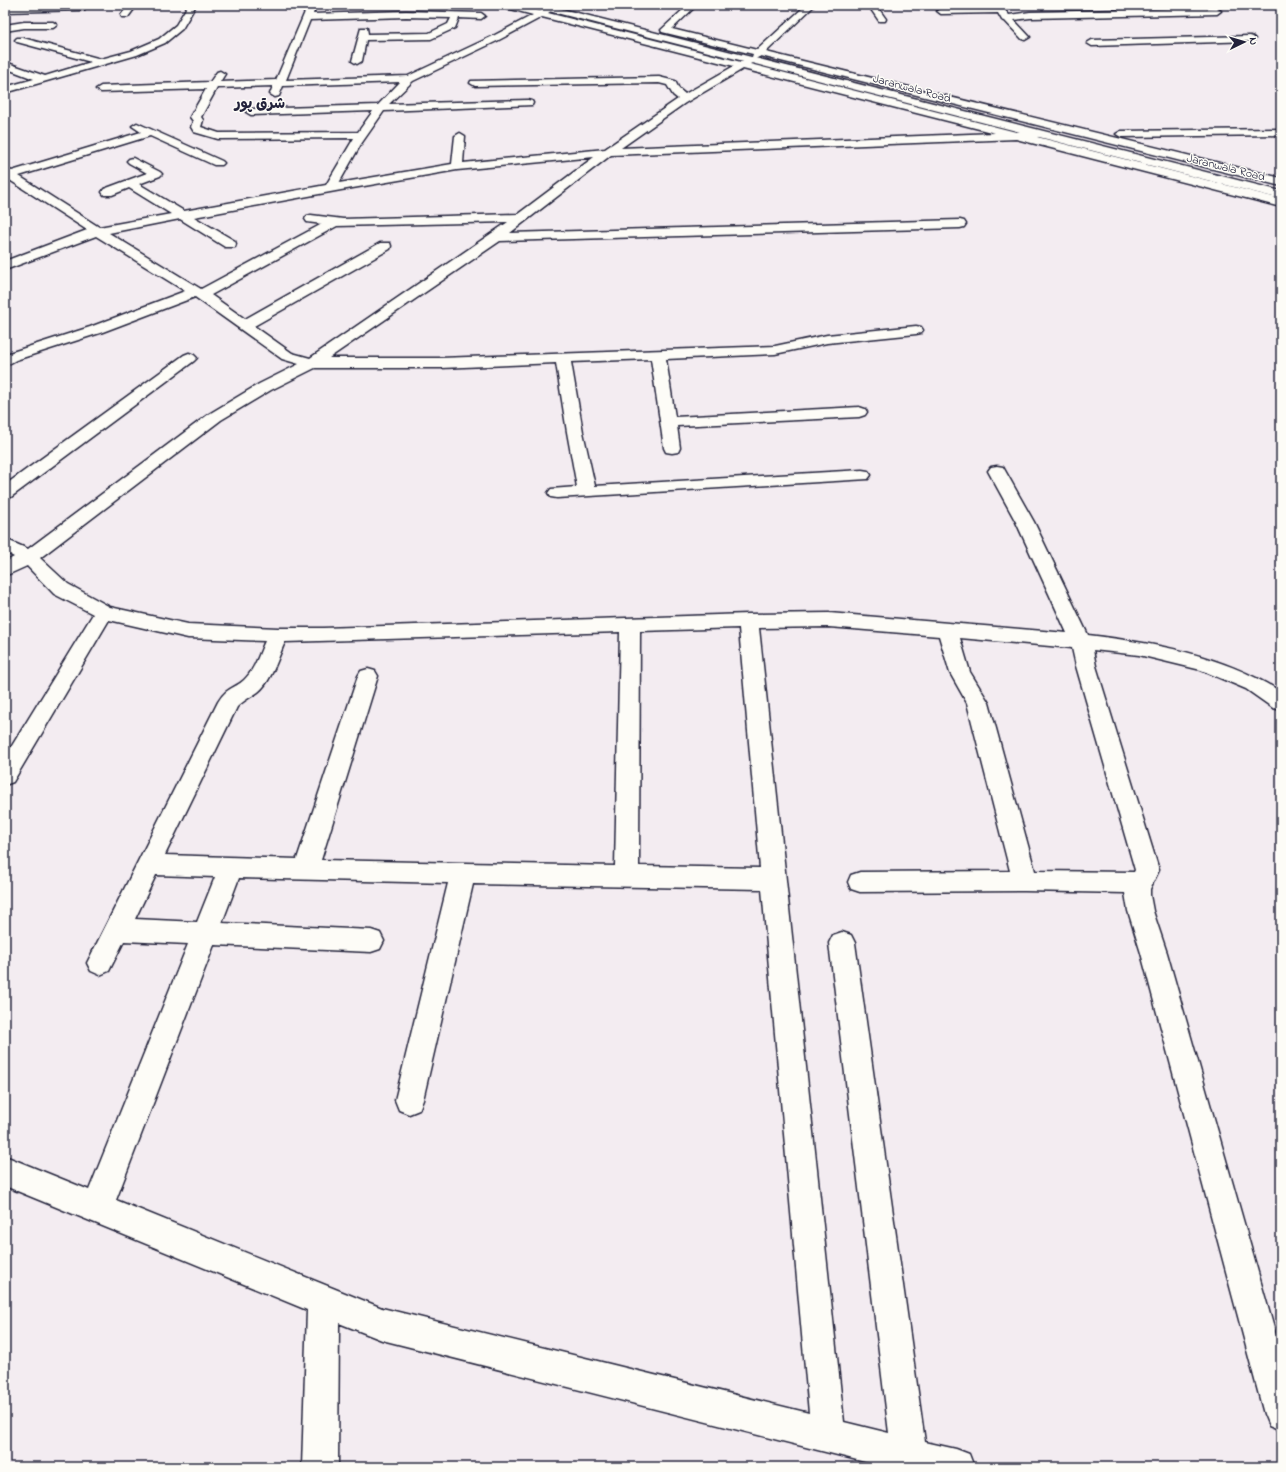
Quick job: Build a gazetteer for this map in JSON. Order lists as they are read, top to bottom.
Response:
{
  "streets": {
    "street": ["Jaranwala Road"]
  },
  "districts": ["شرق پور"],
  "north": "right"
}
